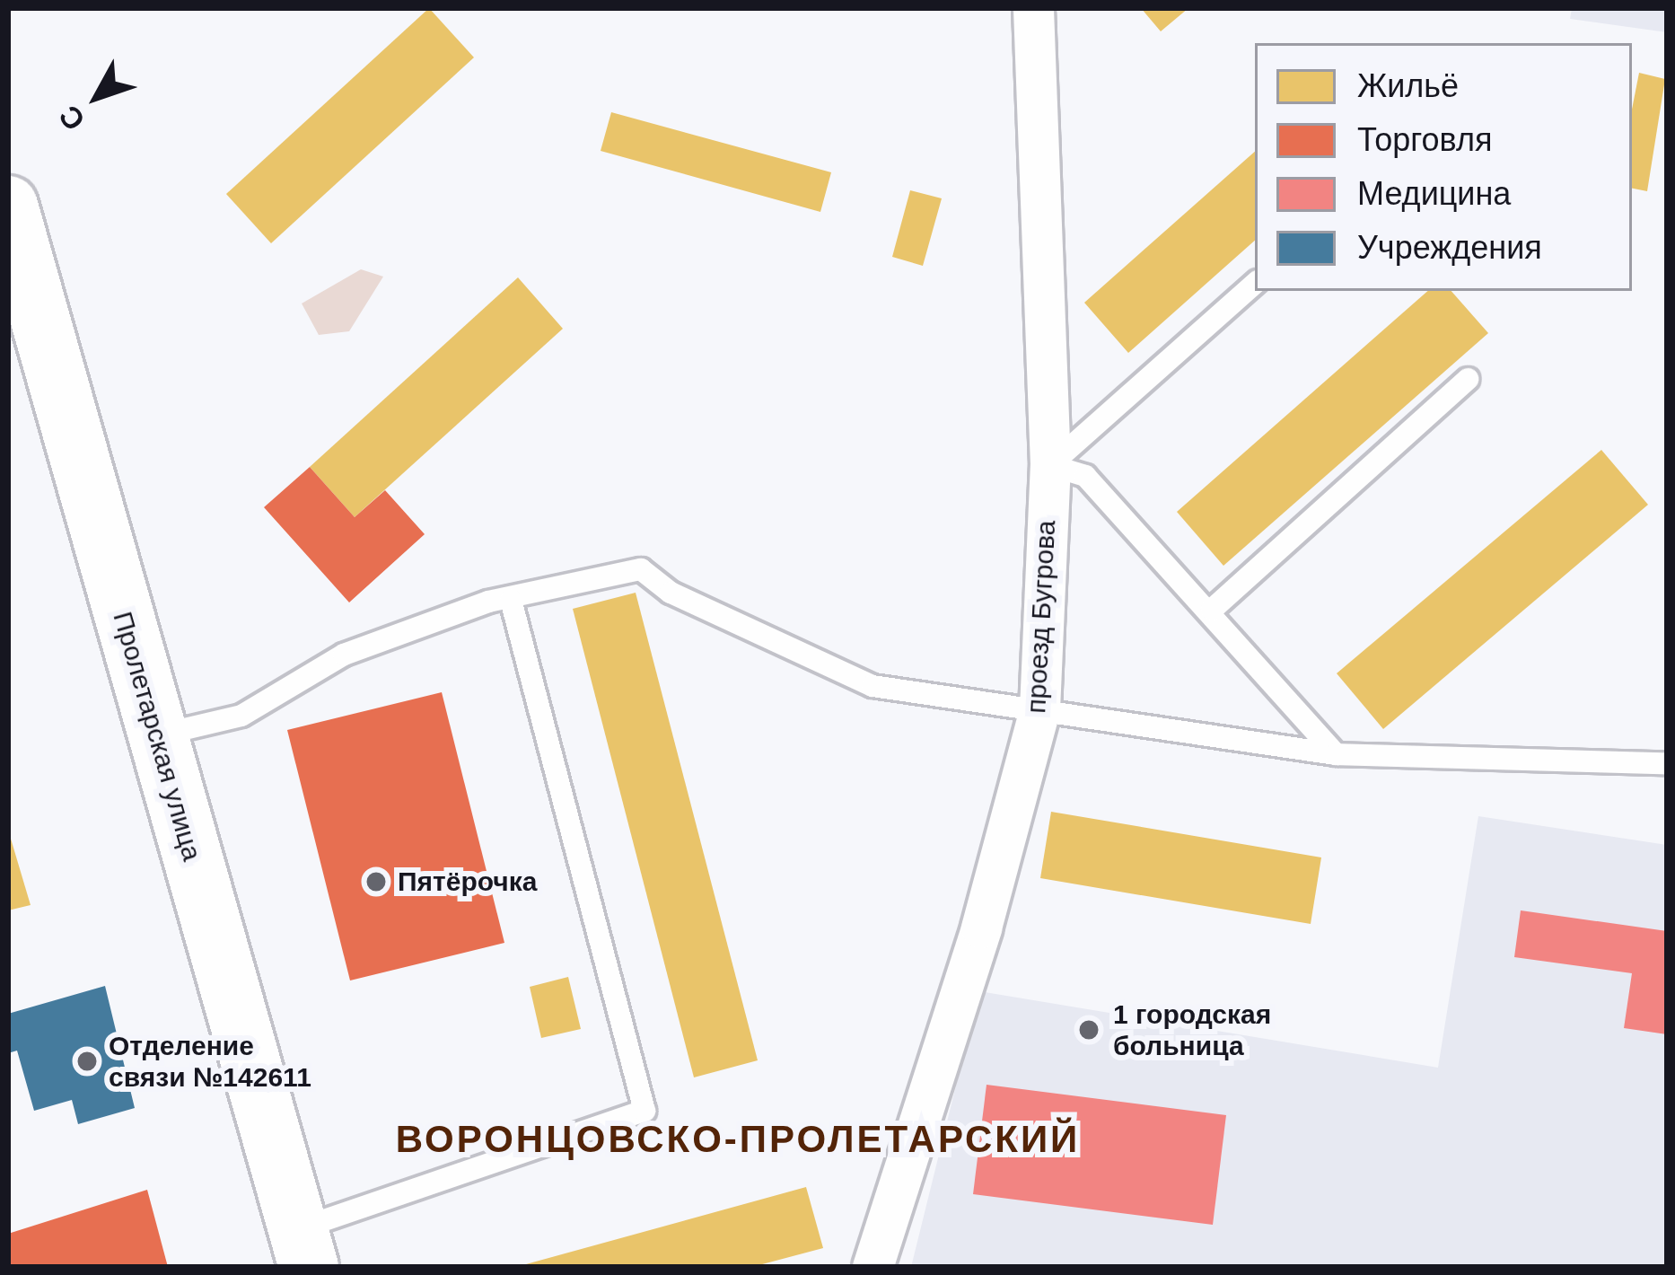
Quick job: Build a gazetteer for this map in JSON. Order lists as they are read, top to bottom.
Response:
{
  "streets": {
    "main road": ["Пролетарская улица"],
    "street": ["проезд Бугрова"]
  },
  "districts": ["ВОРОНЦОВСКО-ПРОЛЕТАРСКИЙ"],
  "places": ["Пятёрочка", "1 городская больница", "Отделение связи №142611"],
  "legend": [
    "Жильё",
    "Торговля",
    "Медицина",
    "Учреждения"
  ],
  "north": "bottom left"
}
